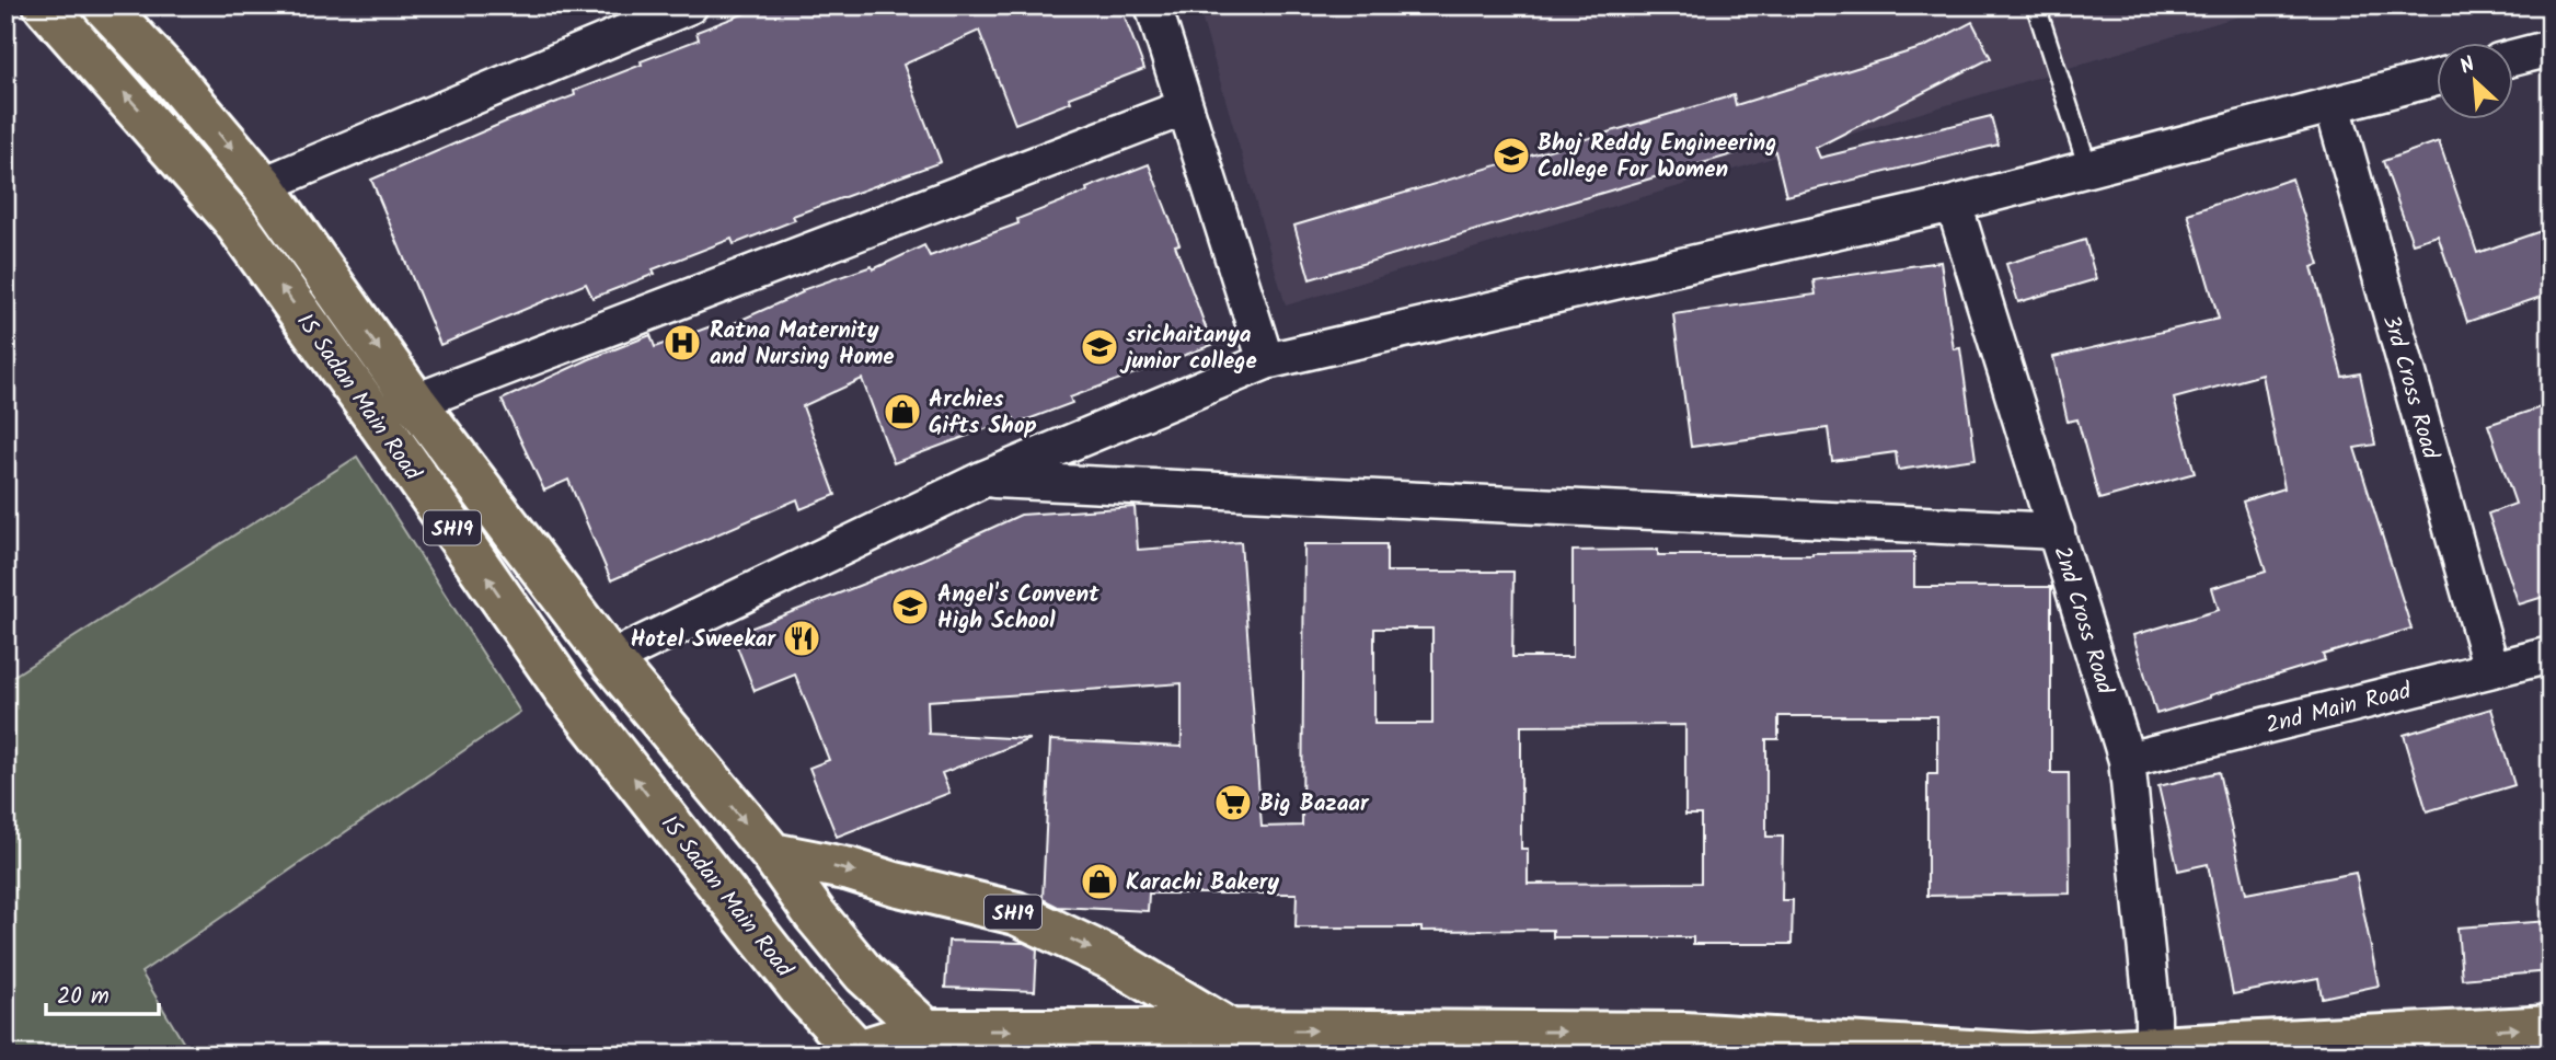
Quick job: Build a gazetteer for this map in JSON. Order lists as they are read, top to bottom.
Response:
{
  "streets": {
    "main road": ["IS Sadan Main Road", "SH19"],
    "street": ["3rd Cross Road", "2nd Cross Road", "2nd Main Road"]
  },
  "crossings": [
    ["3rd Cross Road", "2nd Main Road"],
    ["IS Sadan Main Road", "SH19"],
    ["2nd Cross Road", "2nd Main Road"]
  ],
  "places": {
    "school or university": ["Bhoj Reddy Engineering College For Women", "srichaitanya junior college", "Angel's Convent High School"],
    "hospital": ["Ratna Maternity and Nursing Home"],
    "shop": ["Archies Gifts Shop", "Karachi Bakery"],
    "restaurant": ["Hotel Sweekar"],
    "supermarket": ["Big Bazaar"]
  },
  "scale_bar": "20 m",
  "north": "top left"
}
